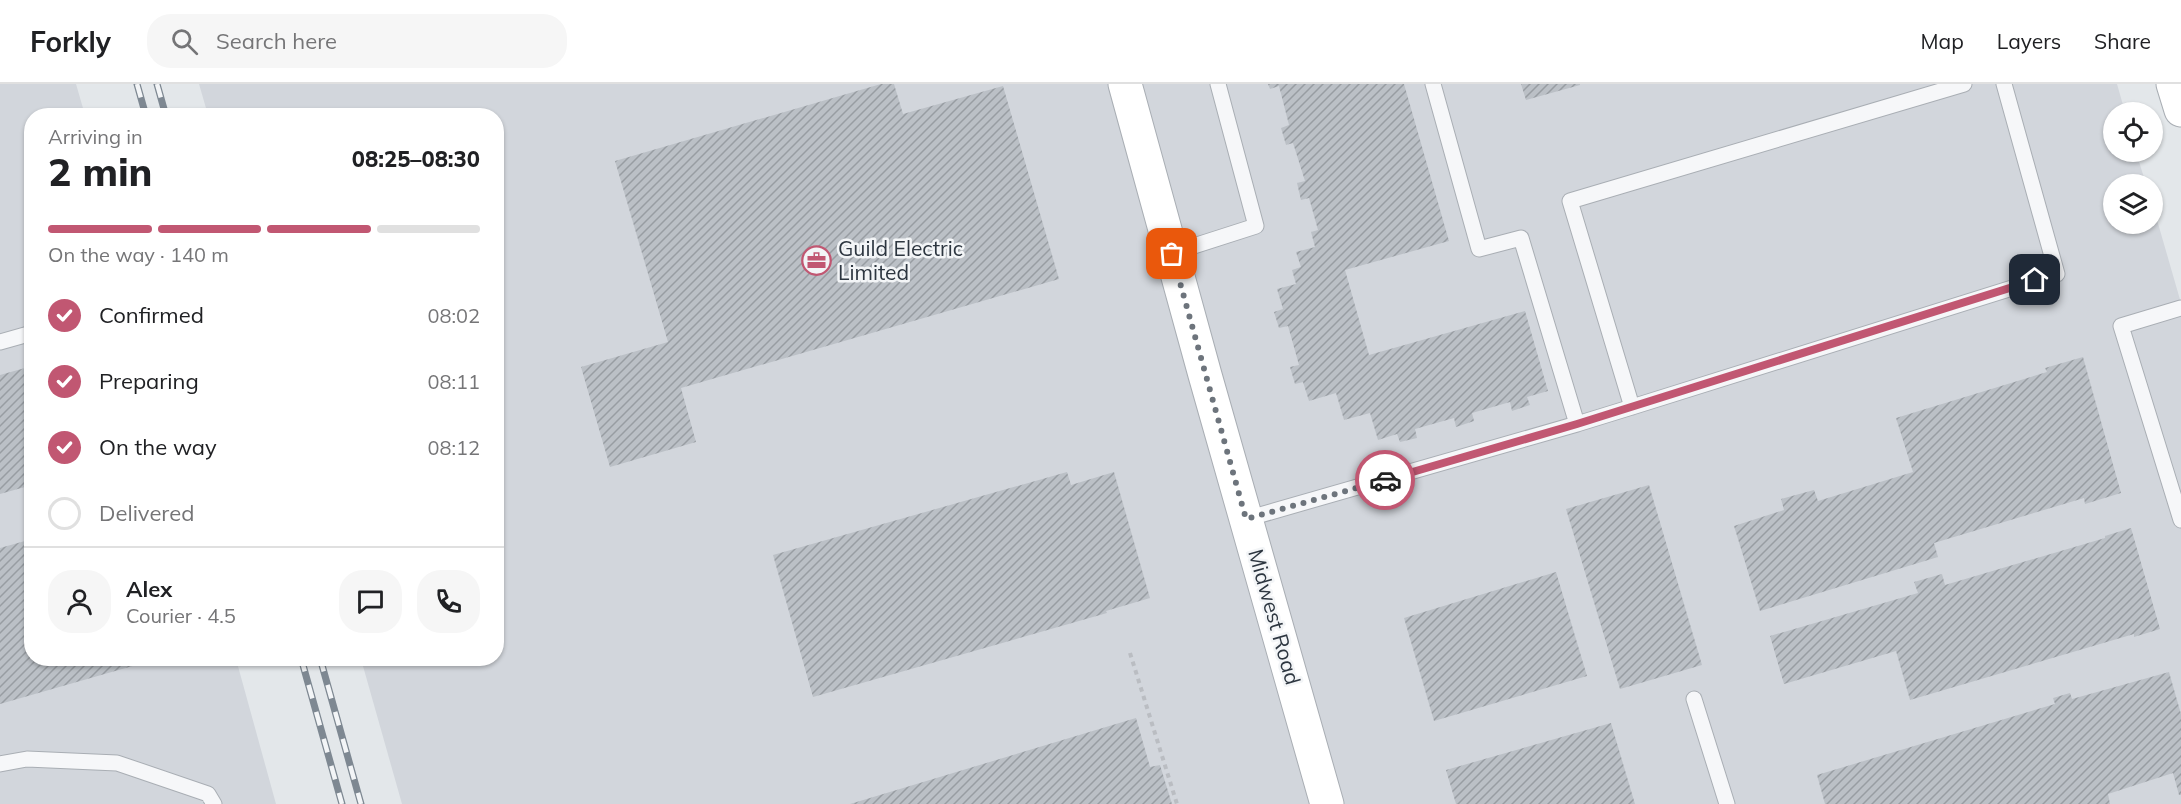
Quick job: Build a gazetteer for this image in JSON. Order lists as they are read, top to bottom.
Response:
{
  "streets": {
    "street": ["Midwest Road"]
  },
  "places": {
    "office": ["Guild Electric Limited"]
  },
  "page": {
    "header": "Forkly",
    "search": "Search here",
    "nav": ["Map", "Layers", "Share"],
    "heading": ["2 min", "Arriving in", "08:25–08:30"],
    "panel": ["Alex", "Courier · 4.5"],
    "bar": "On the way · 140 m",
    "list": [
      ["Confirmed", "08:02"],
      ["Preparing", "08:11"],
      ["On the way", "08:12"],
      "Delivered"
    ]
  }
}
